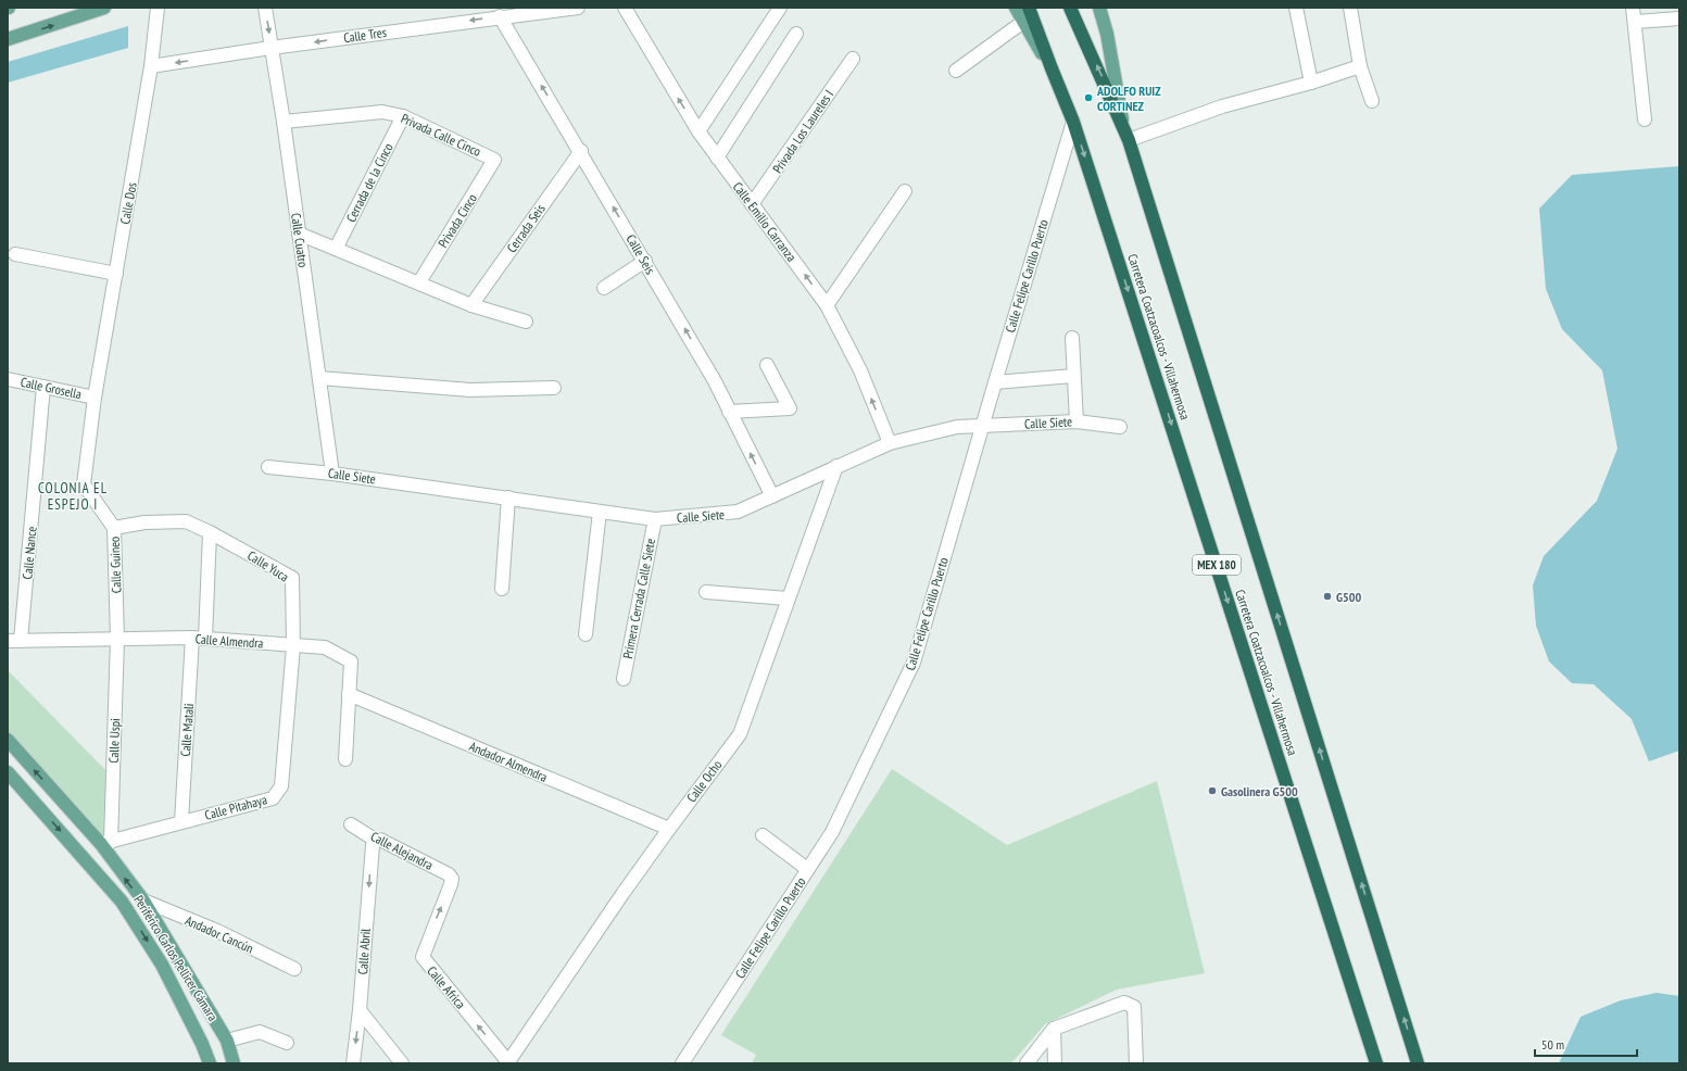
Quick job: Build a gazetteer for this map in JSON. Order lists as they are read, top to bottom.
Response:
{
  "streets": {
    "highway": ["Carretera Coatzacoalcos - Villahermosa", "MEX 180"],
    "main road": ["Periférico Carlos Pellicer Cámara"],
    "street": [
      "Calle Tres",
      "Privada Los Laureles I",
      "Privada Calle Cinco",
      "Cerrada de la Cinco",
      "Calle Dos",
      "Privada Cinco",
      "Calle Emilio Carranza",
      "Cerrada Seis",
      "Calle Cuatro",
      "Calle Seis",
      "Calle Felipe Carillo Puerto",
      "Calle Grosella",
      "Calle Siete",
      "Calle Nance",
      "Calle Guineo",
      "Calle Yuca",
      "Primera Cerrada Calle Siete",
      "Calle Almendra",
      "Calle Matali",
      "Calle Uspi",
      "Andador Almendra",
      "Calle Ocho",
      "Calle Pitahaya",
      "Calle Alejandra",
      "Andador Cancún",
      "Calle Abril",
      "Calle Africa"
    ]
  },
  "crossings": [
    ["Calle Tres", "Calle Dos"],
    ["Calle Tres", "Calle Cuatro"],
    ["Calle Tres", "Calle Seis"],
    ["Privada Los Laureles I", "Calle Emilio Carranza"],
    ["Privada Calle Cinco", "Cerrada de la Cinco"],
    ["Privada Calle Cinco", "Privada Cinco"],
    ["Privada Calle Cinco", "Calle Cuatro"],
    ["Calle Dos", "Calle Grosella"],
    ["Calle Dos", "Calle Guineo"],
    ["Calle Emilio Carranza", "Calle Siete"],
    ["Cerrada Seis", "Calle Seis"],
    ["Calle Cuatro", "Calle Siete"],
    ["Calle Seis", "Calle Siete"],
    ["Calle Felipe Carillo Puerto", "Carretera Coatzacoalcos - Villahermosa"],
    ["Calle Felipe Carillo Puerto", "Calle Siete"],
    ["Calle Grosella", "Calle Nance"],
    ["Calle Grosella", "Calle Guineo"],
    ["Calle Siete", "Primera Cerrada Calle Siete"],
    ["Calle Siete", "Calle Ocho"],
    ["Calle Nance", "Calle Almendra"],
    ["Calle Guineo", "Calle Almendra"],
    ["Calle Guineo", "Calle Uspi"],
    ["Calle Yuca", "Calle Almendra"],
    ["Calle Yuca", "Calle Matali"],
    ["Calle Yuca", "Calle Pitahaya"],
    ["Calle Almendra", "Calle Matali"],
    ["Calle Almendra", "Calle Uspi"],
    ["Calle Almendra", "Andador Almendra"],
    ["Calle Almendra", "Calle Pitahaya"],
    ["Calle Matali", "Calle Pitahaya"],
    ["Calle Uspi", "Calle Pitahaya"],
    ["Calle Uspi", "Periférico Carlos Pellicer Cámara"],
    ["Andador Almendra", "Calle Ocho"],
    ["Calle Ocho", "Calle Africa"],
    ["Calle Pitahaya", "Periférico Carlos Pellicer Cámara"],
    ["Calle Alejandra", "Calle Abril"],
    ["Calle Alejandra", "Calle Africa"],
    ["Andador Cancún", "Periférico Carlos Pellicer Cámara"]
  ],
  "one_way": [
    "Calle Tres",
    "Calle Emilio Carranza",
    "Calle Seis",
    "Calle Abril"
  ],
  "districts": ["COLONIA EL ESPEJO I"],
  "places": ["ADOLFO RUIZ CORTINEZ", "G500", "Gasolinera G500"],
  "scale_bar": "50 m"
}
